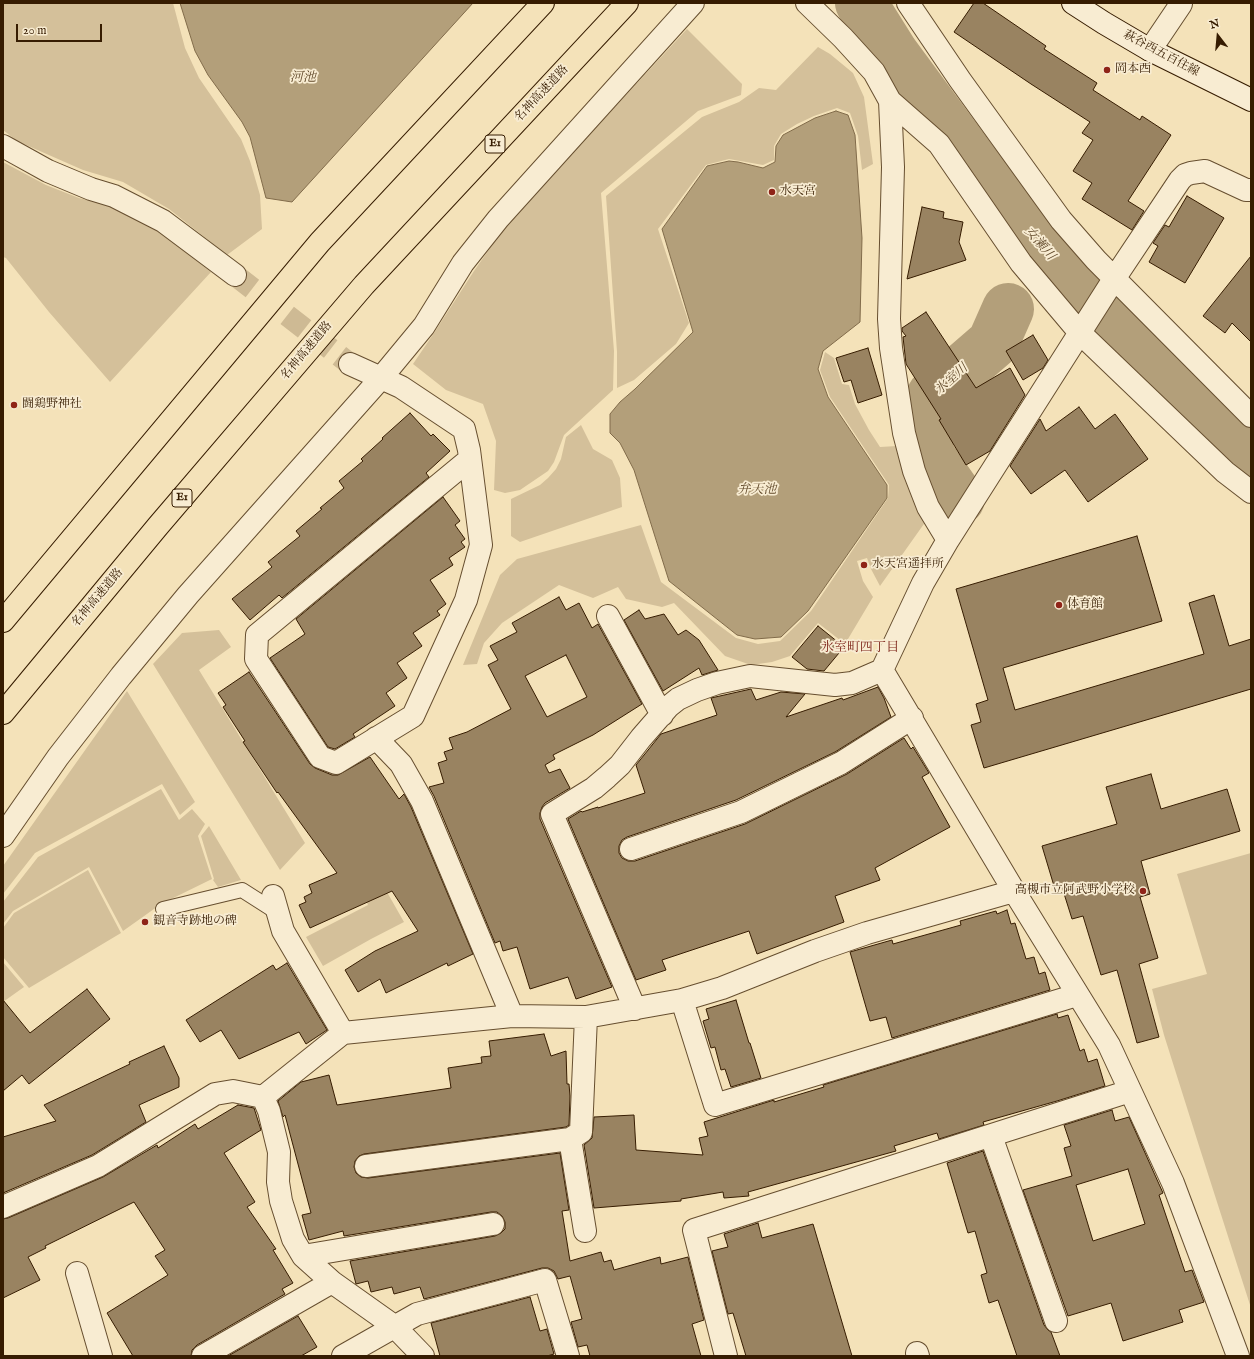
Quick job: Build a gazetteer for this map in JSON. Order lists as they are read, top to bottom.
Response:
{
  "streets": {
    "highway": ["名神高速道路", "E1"],
    "street": ["萩谷西五百住線"]
  },
  "districts": ["氷室町四丁目"],
  "water": [
    "河池",
    "女瀬川",
    "氷室川",
    "弁天池"
  ],
  "places": [
    "岡本西",
    "水天宮",
    "闘鶏野神社",
    "水天宮遥拝所",
    "体育館",
    "高槻市立阿武野小学校",
    "観音寺跡地の碑"
  ],
  "scale_bar": "20 m",
  "north": "top"
}
